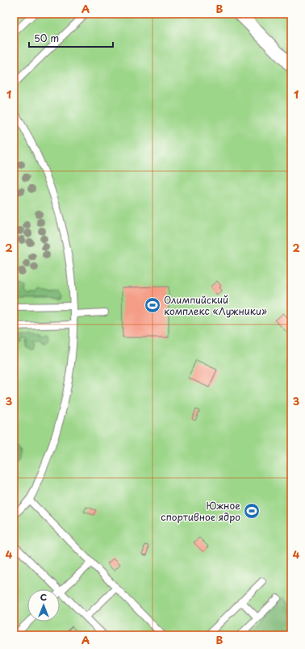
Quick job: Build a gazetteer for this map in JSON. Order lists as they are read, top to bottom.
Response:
{
  "places": {
    "sports": ["Олимпийский комплекс «Лужники»", "Южное спортивное ядро"]
  },
  "scale_bar": "50 m",
  "north": "top",
  "grid": {
    "columns": ["A", "B"],
    "rows": [
      "1",
      "2",
      "3",
      "4"
    ]
  }
}
